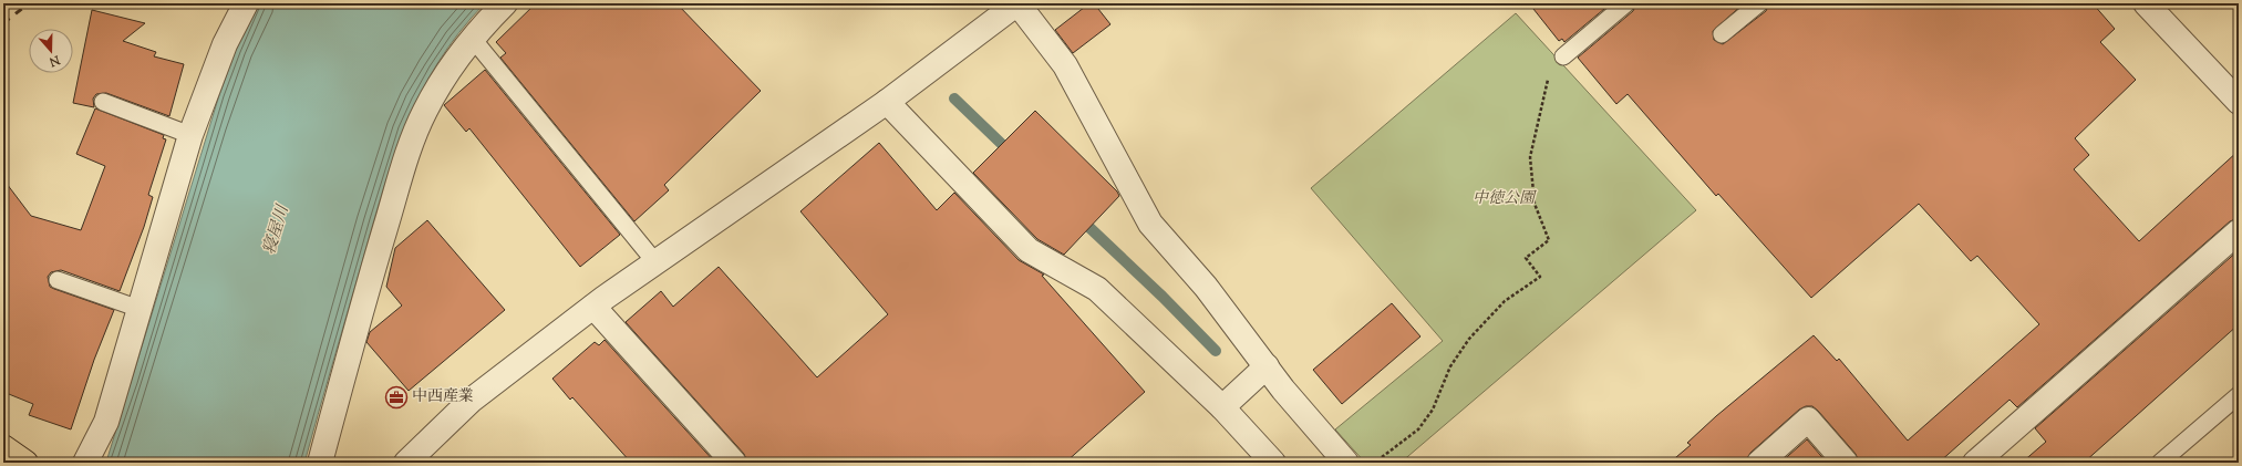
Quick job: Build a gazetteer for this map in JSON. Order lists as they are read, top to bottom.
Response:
{
  "water": ["寝屋川"],
  "parks": ["中徳公園"],
  "places": {
    "office": ["中西産業"]
  },
  "north": "bottom"
}
